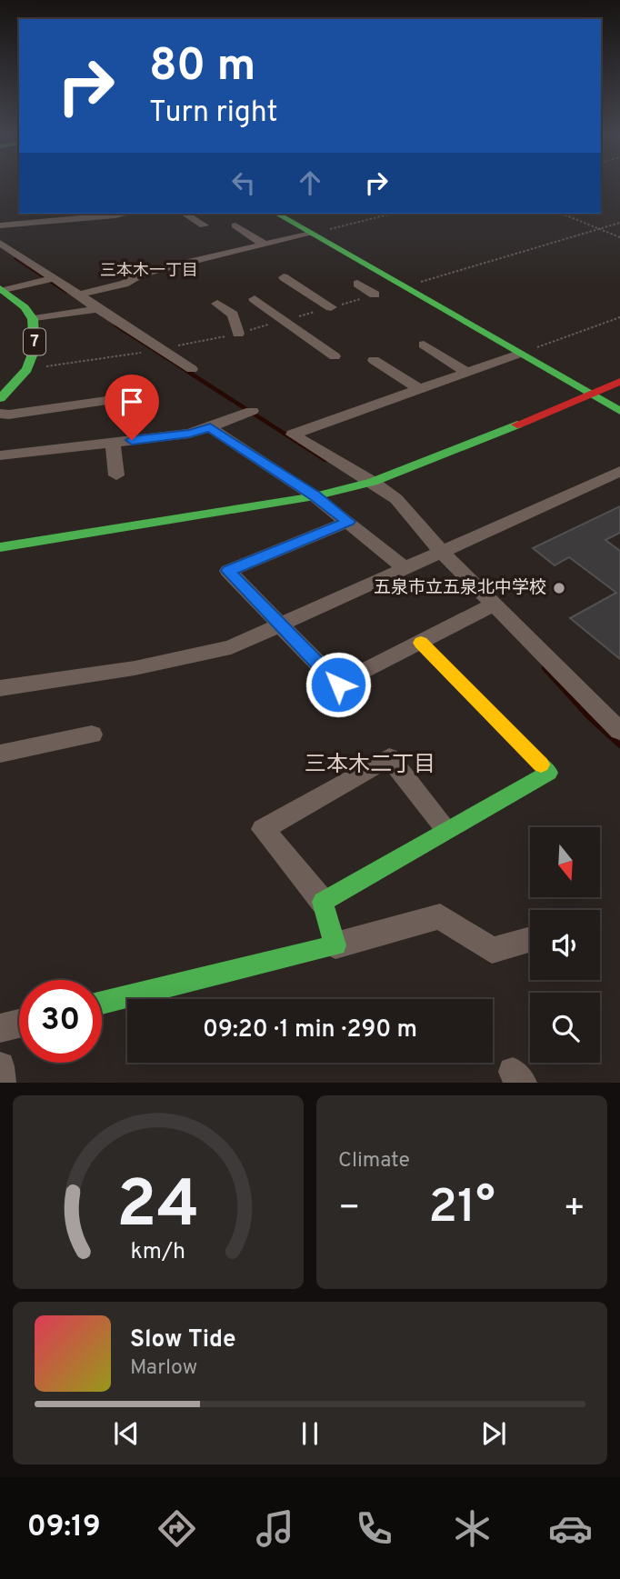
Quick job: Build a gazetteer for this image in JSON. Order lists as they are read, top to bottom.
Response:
{
  "streets": {
    "street": ["7"]
  },
  "districts": ["三本木一丁目", "三本木二丁目"],
  "places": ["五泉市立五泉北中学校"],
  "north": "bottom",
  "page": {
    "turn": ["80 m", "Turn right"],
    "limit": "30",
    "trip": "09:20 · 1 min · 290 m",
    "tile": "Climate",
    "heat": ["−", "21°", "+"],
    "song": ["Slow Tide", "Marlow"],
    "tabs": "09:19",
    "gauge": ["24", "km/h"]
  }
}
